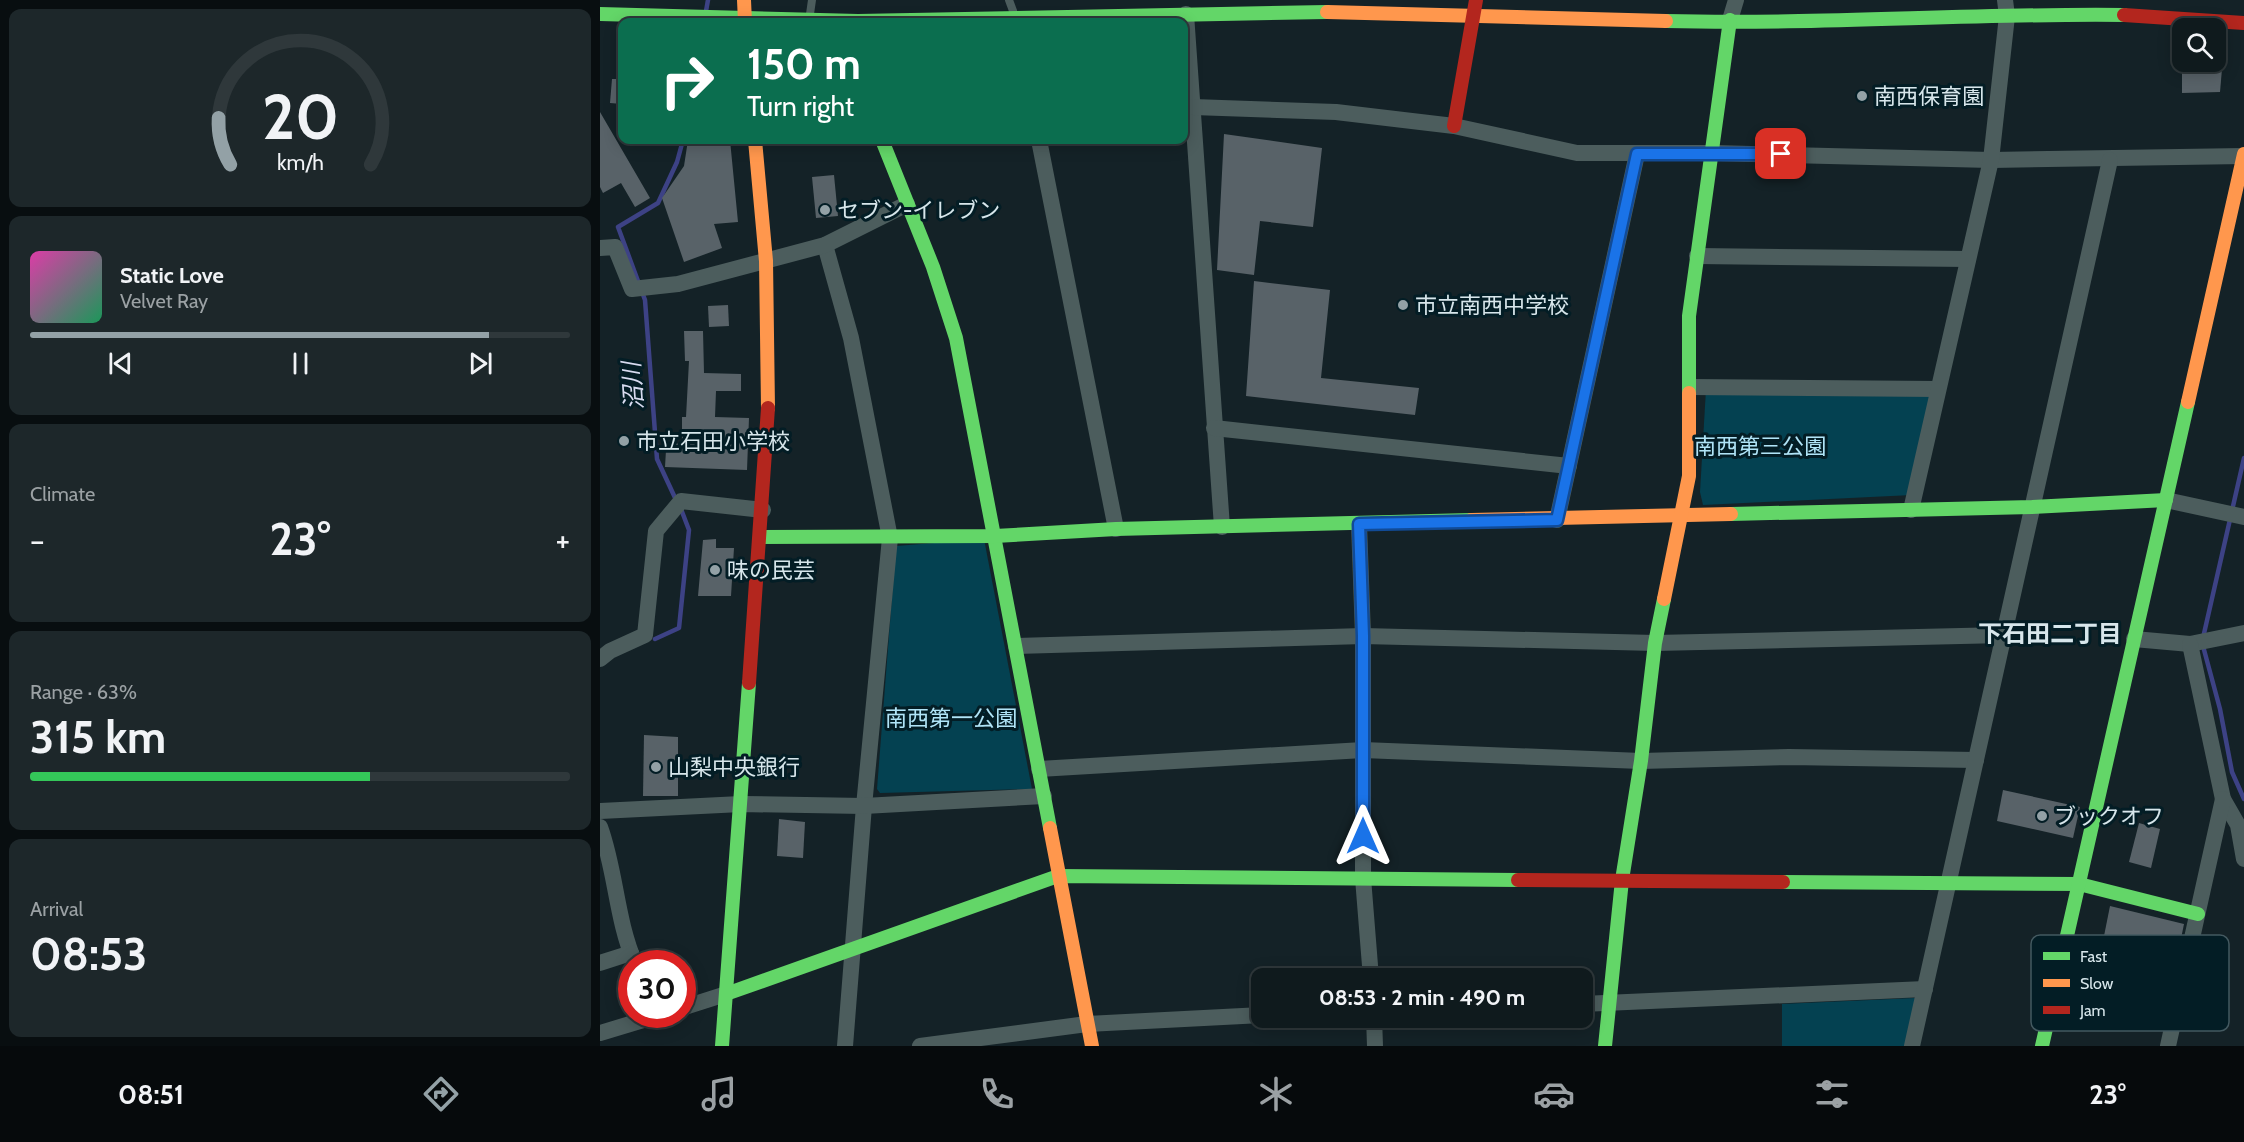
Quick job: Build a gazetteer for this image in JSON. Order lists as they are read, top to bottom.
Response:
{
  "districts": ["下石田二丁目"],
  "water": ["沼川"],
  "parks": ["南西第三公園", "南西第一公園"],
  "places": [
    "南西保育園",
    "セブン-イレブン",
    "市立南西中学校",
    "市立石田小学校",
    "味の民芸",
    "山梨中央銀行",
    "ブックオフ"
  ],
  "legend": ["Fast", "Slow", "Jam"],
  "page": {
    "turn": ["150 m", "Turn right"],
    "song": ["Static Love", "Velvet Ray"],
    "tile": [
      "Climate",
      ["Range · 63%", "315 km"],
      ["Arrival", "08:53"]
    ],
    "heat": ["−", "23°", "+"],
    "limit": "30",
    "trip": "08:53 · 2 min · 490 m",
    "tabs": ["08:51", "23°"],
    "gauge": ["20", "km/h"]
  }
}
